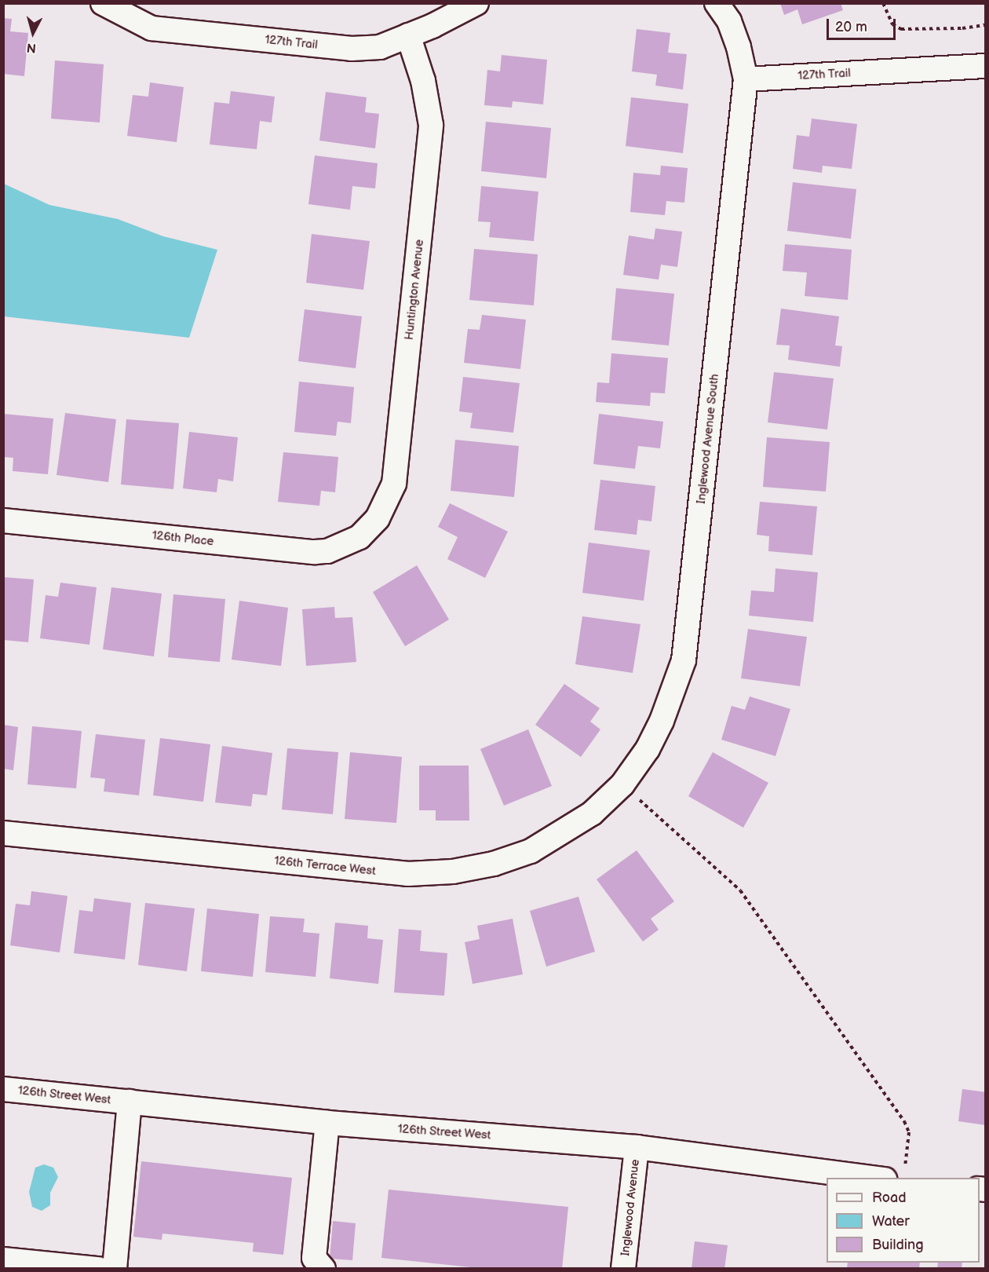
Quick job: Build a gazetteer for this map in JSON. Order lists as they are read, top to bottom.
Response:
{
  "streets": {
    "street": [
      "127th Trail",
      "Huntington Avenue",
      "Inglewood Avenue South",
      "126th Place",
      "126th Terrace West",
      "126th Street West",
      "Inglewood Avenue"
    ]
  },
  "crossings": [
    ["127th Trail", "Huntington Avenue"],
    ["127th Trail", "Inglewood Avenue South"],
    ["Huntington Avenue", "126th Place"],
    ["Inglewood Avenue South", "126th Terrace West"],
    ["126th Street West", "Inglewood Avenue"]
  ],
  "legend": ["Road", "Water", "Building"],
  "scale_bar": "20 m",
  "north": "bottom"
}
